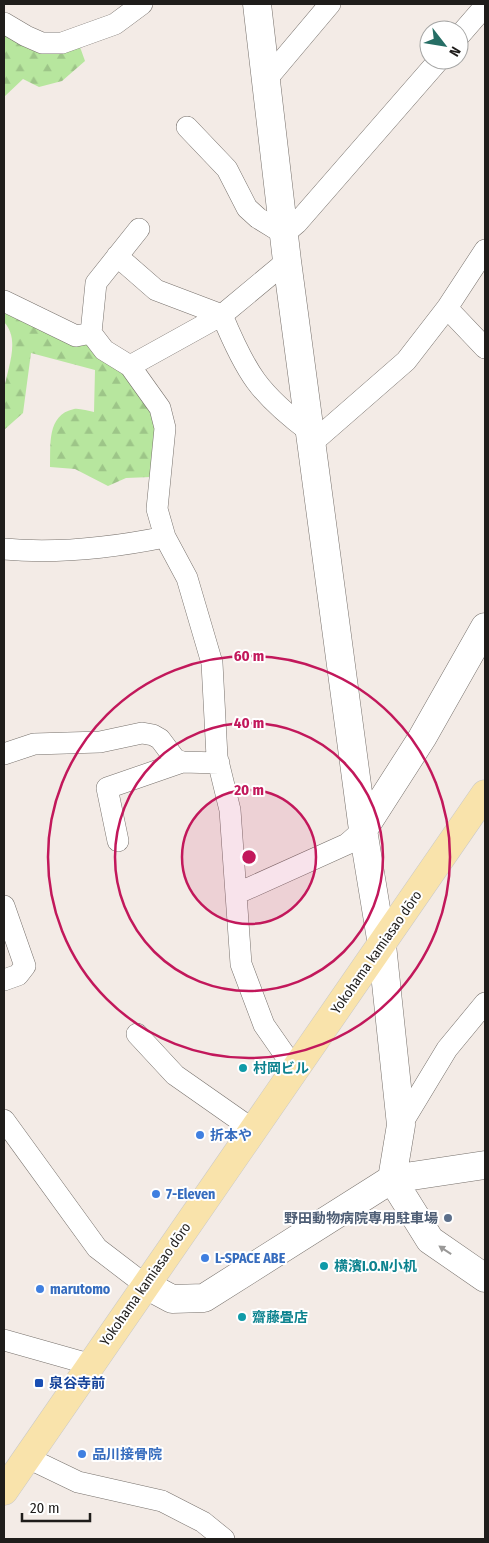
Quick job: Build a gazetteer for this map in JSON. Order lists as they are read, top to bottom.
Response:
{
  "streets": {
    "main road": ["Yokohama kamiasao dōro"]
  },
  "places": {
    "other": [
      "村岡ビル",
      "折本や",
      "7-Eleven",
      "野田動物病院専用駐車場",
      "L-SPACE ABE",
      "横濱I.O.N小机",
      "marutomo",
      "齋藤畳店",
      "品川接骨院"
    ],
    "transit": ["泉谷寺前"]
  },
  "scale_bar": "20 m",
  "north": "bottom right",
  "rings": ["60 m", "40 m", "20 m"]
}
